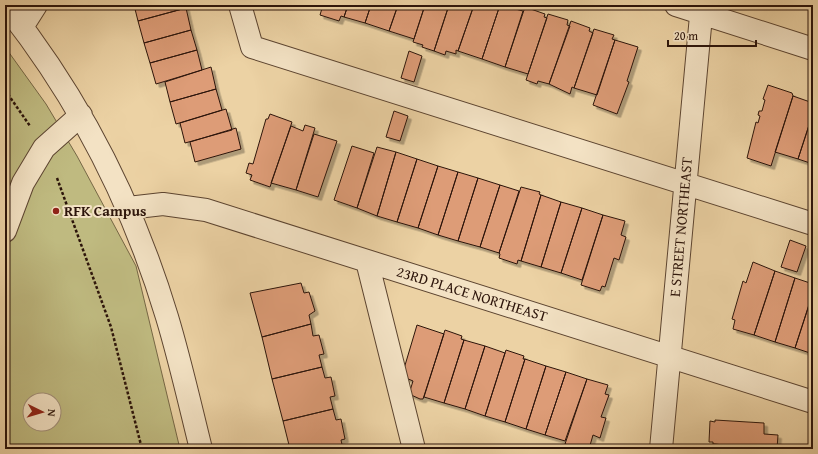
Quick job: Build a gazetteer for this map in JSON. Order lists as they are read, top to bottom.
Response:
{
  "streets": {
    "street": ["E STREET NORTHEAST", "23RD PLACE NORTHEAST"]
  },
  "crossings": [
    ["E STREET NORTHEAST", "23RD PLACE NORTHEAST"]
  ],
  "places": ["RFK Campus"],
  "scale_bar": "20 m",
  "north": "right"
}
